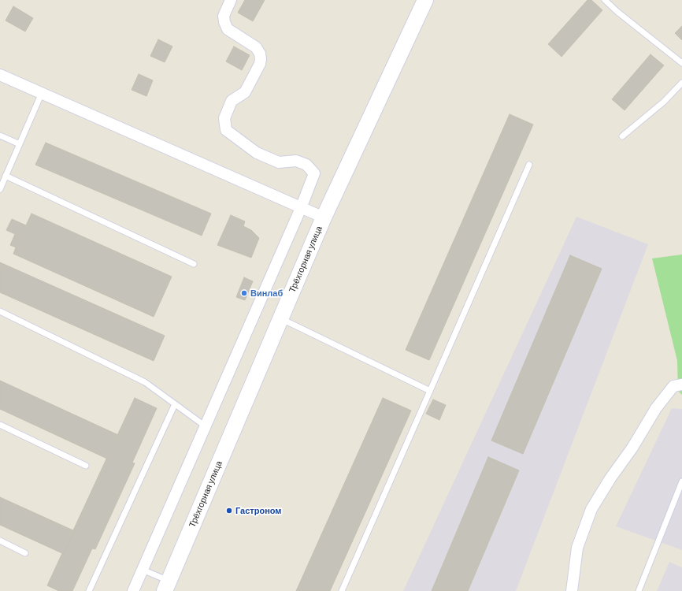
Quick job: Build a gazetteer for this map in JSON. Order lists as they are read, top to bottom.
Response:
{
  "streets": {
    "main road": ["Трёхгорная улица"]
  },
  "places": ["Винлаб", "Гастроном"]
}
